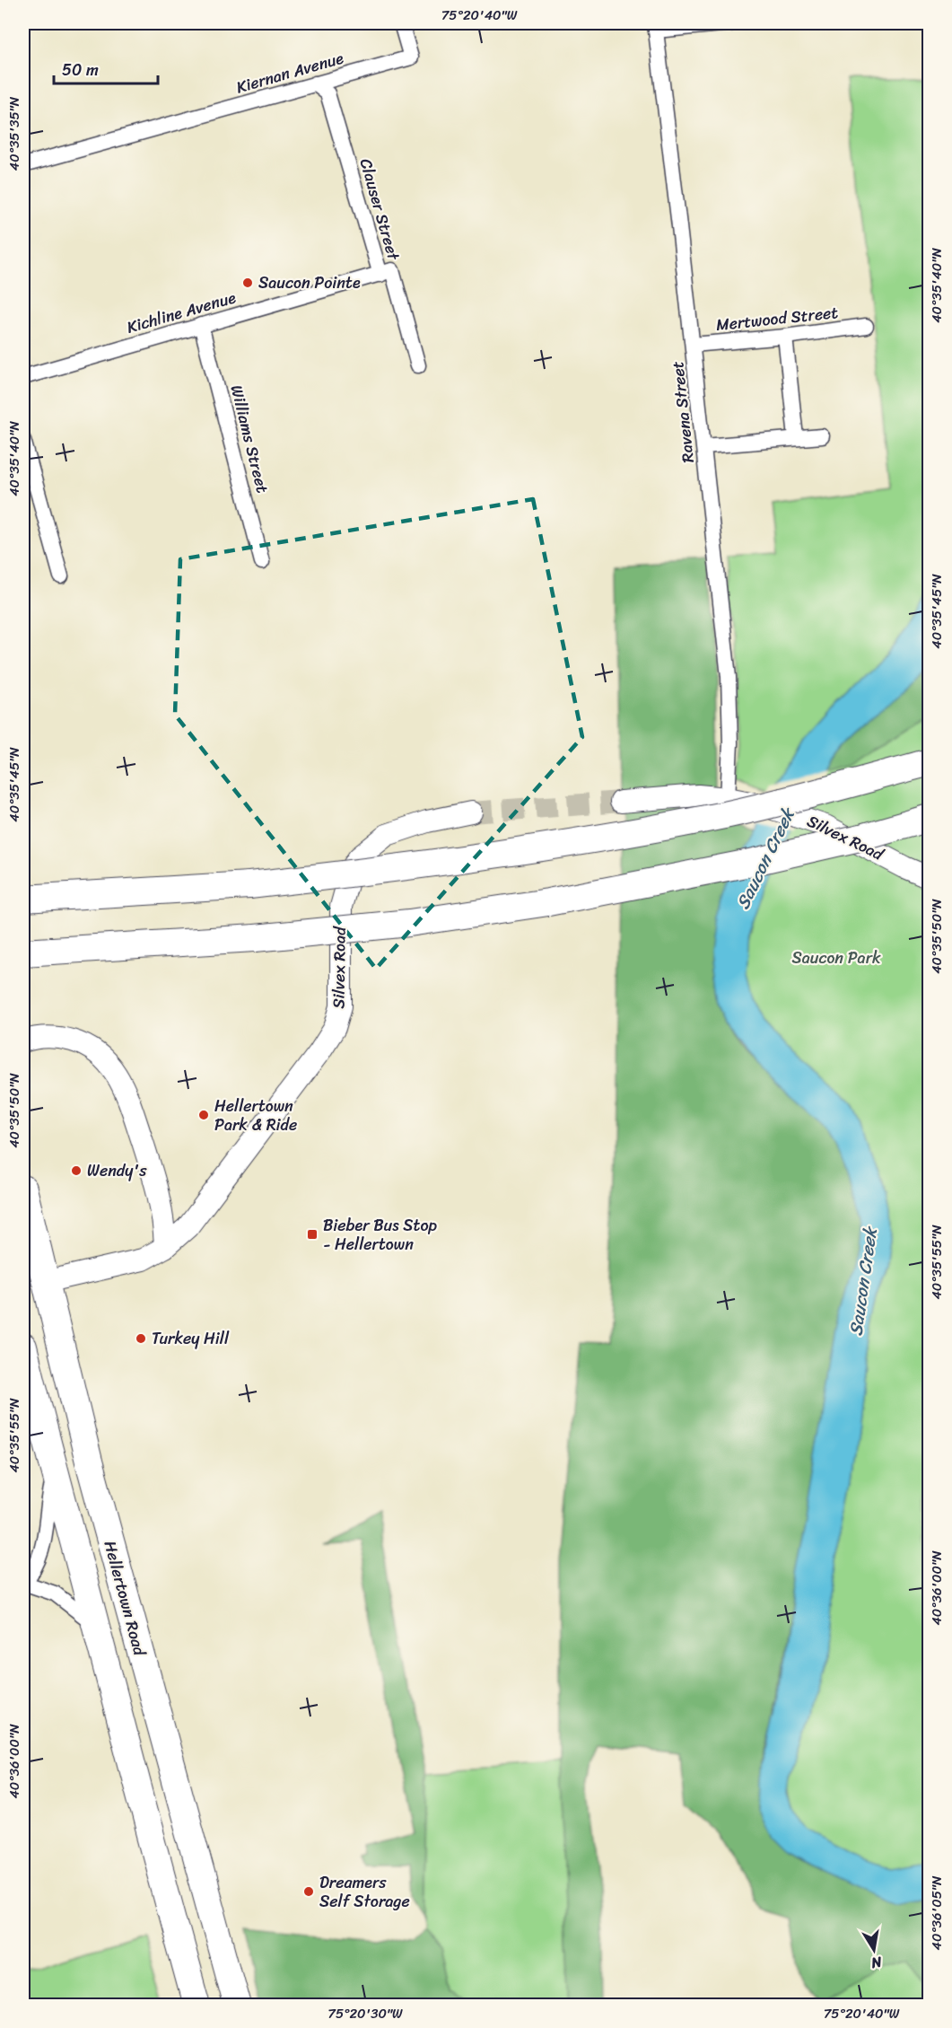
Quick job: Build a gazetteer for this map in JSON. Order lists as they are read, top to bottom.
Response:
{
  "streets": {
    "highway": ["Hellertown Road"],
    "street": [
      "Kiernan Avenue",
      "Clauser Street",
      "Kichline Avenue",
      "Mertwood Street",
      "Ravena Street",
      "Williams Street",
      "Silvex Road"
    ]
  },
  "crossings": [
    ["Kiernan Avenue", "Clauser Street"],
    ["Clauser Street", "Kichline Avenue"],
    ["Kichline Avenue", "Williams Street"],
    ["Mertwood Street", "Ravena Street"],
    ["Ravena Street", "Silvex Road"],
    ["Silvex Road", "Hellertown Road"]
  ],
  "water": ["Saucon Creek"],
  "parks": ["Saucon Park"],
  "places": {
    "other": [
      "Saucon Pointe",
      "Hellertown Park & Ride",
      "Wendy's",
      "Turkey Hill",
      "Dreamers Self Storage"
    ],
    "transit": ["Bieber Bus Stop - Hellertown"]
  },
  "scale_bar": "50 m",
  "north": "bottom",
  "coordinates": [
    "75°20'40\"W",
    "40°35'35\"N",
    "40°35'40\"N",
    "40°35'45\"N",
    "40°35'50\"N",
    "40°35'55\"N",
    "40°36'00\"N",
    "40°36'05\"N",
    "75°20'30\"W"
  ]
}
